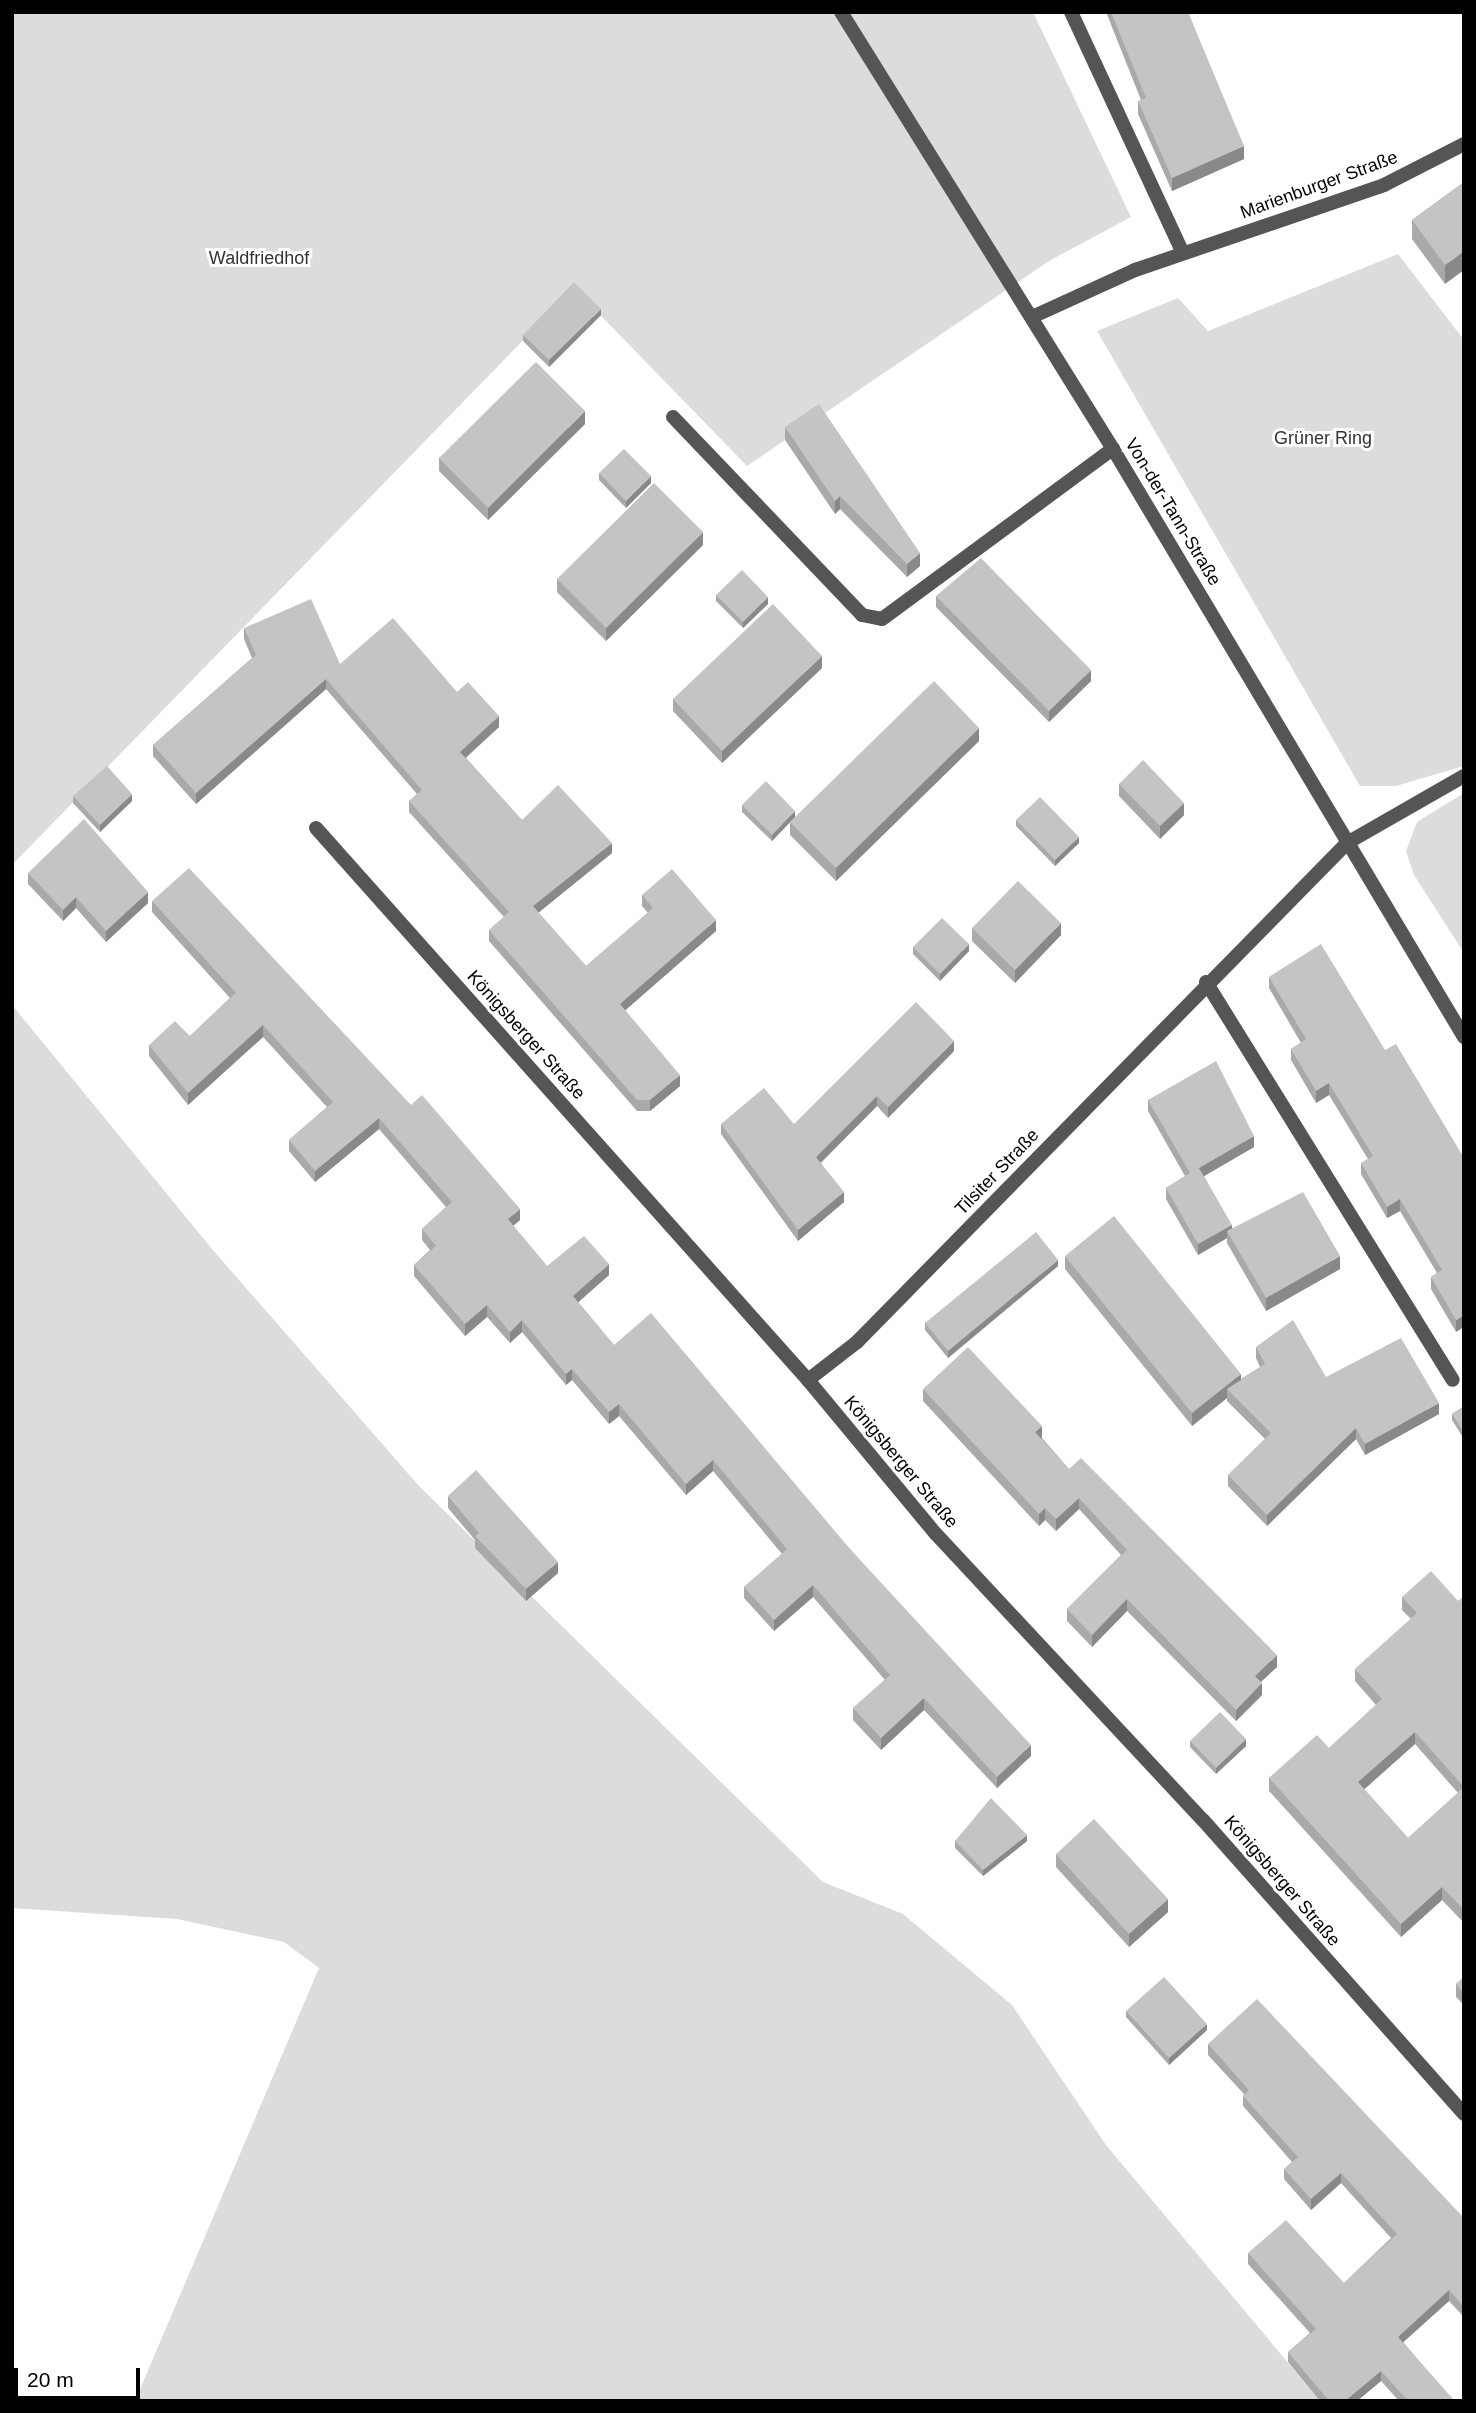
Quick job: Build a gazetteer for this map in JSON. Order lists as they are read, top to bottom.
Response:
{
  "streets": {
    "street": [
      "Marienburger Straße",
      "Von-der-Tann-Straße",
      "Königsberger Straße",
      "Tilsiter Straße"
    ]
  },
  "crossings": [
    ["Marienburger Straße", "Von-der-Tann-Straße"],
    ["Von-der-Tann-Straße", "Tilsiter Straße"],
    ["Königsberger Straße", "Tilsiter Straße"]
  ],
  "parks": ["Waldfriedhof", "Grüner Ring"],
  "scale_bar": "20 m"
}
